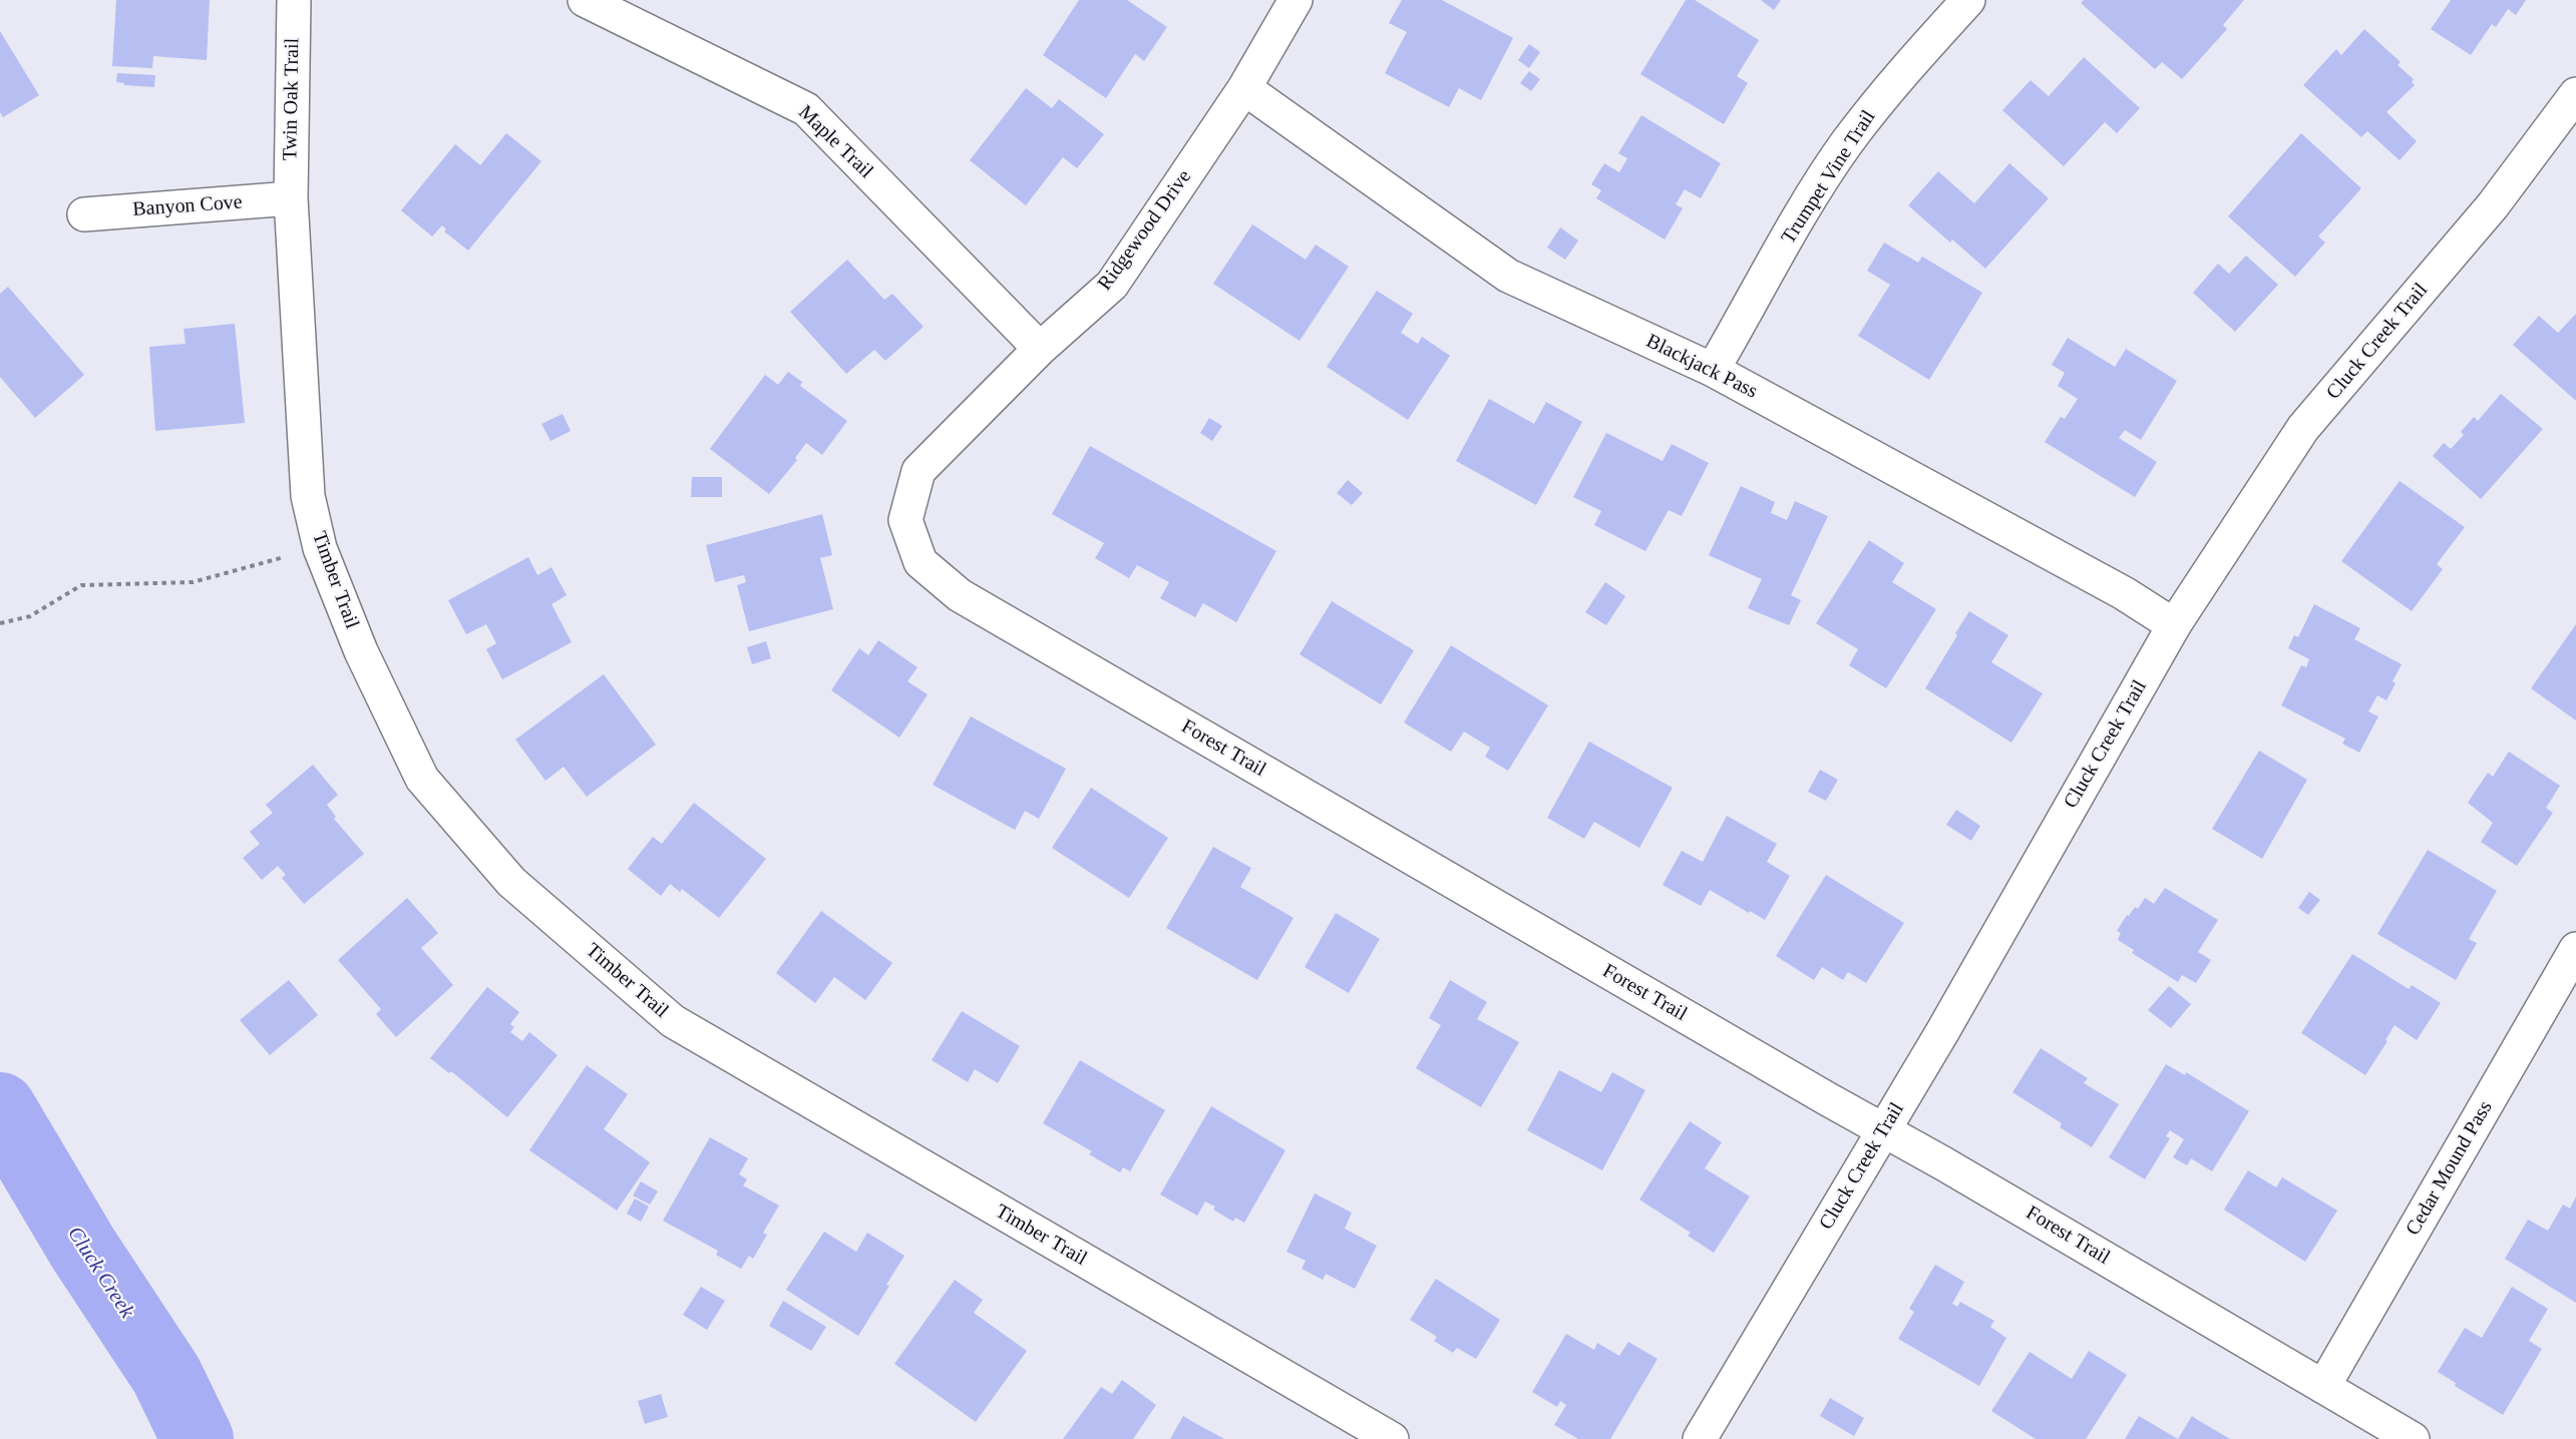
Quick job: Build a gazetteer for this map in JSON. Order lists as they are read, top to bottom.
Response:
{
  "streets": {
    "street": [
      "Twin Oak Trail",
      "Maple Trail",
      "Trumpet Vine Trail",
      "Banyon Cove",
      "Ridgewood Drive",
      "Cluck Creek Trail",
      "Blackjack Pass",
      "Timber Trail",
      "Forest Trail",
      "Cedar Mound Pass"
    ]
  },
  "crossings": [
    ["Twin Oak Trail", "Banyon Cove"],
    ["Twin Oak Trail", "Timber Trail"],
    ["Maple Trail", "Ridgewood Drive"],
    ["Trumpet Vine Trail", "Blackjack Pass"],
    ["Banyon Cove", "Timber Trail"],
    ["Ridgewood Drive", "Blackjack Pass"],
    ["Ridgewood Drive", "Forest Trail"],
    ["Cluck Creek Trail", "Blackjack Pass"],
    ["Cluck Creek Trail", "Forest Trail"],
    ["Forest Trail", "Cedar Mound Pass"]
  ],
  "water": ["Cluck Creek"]
}
